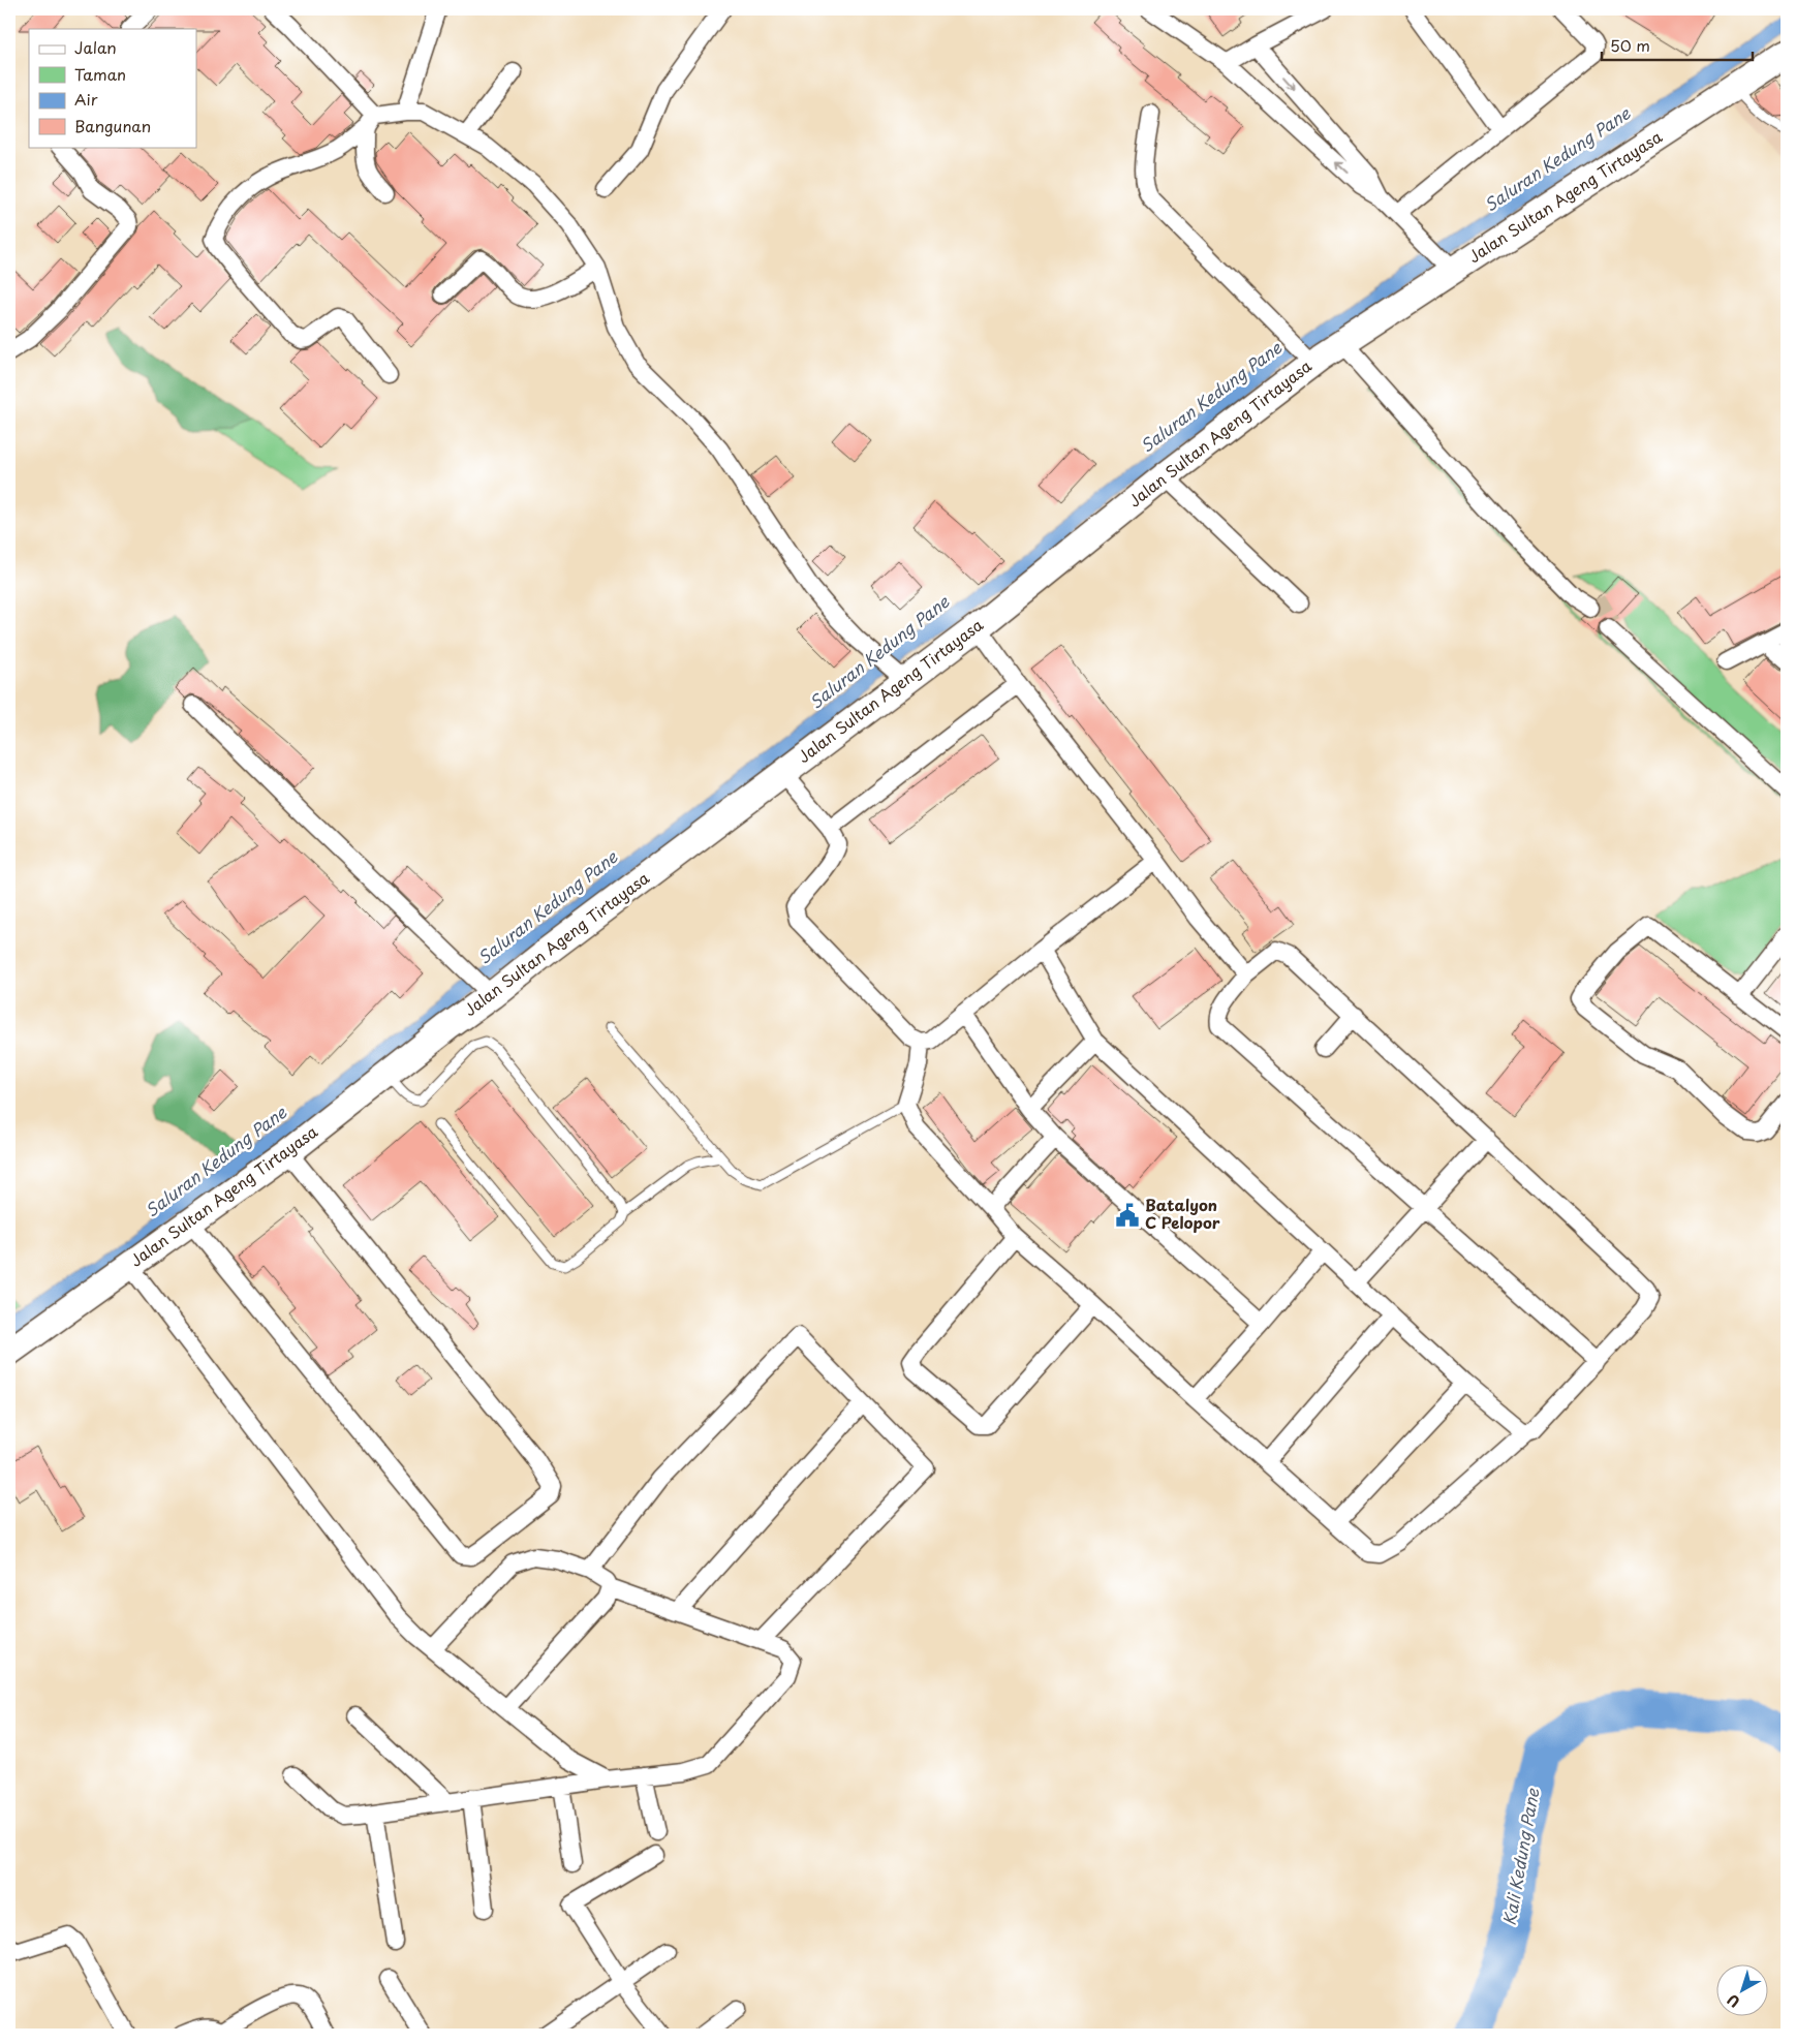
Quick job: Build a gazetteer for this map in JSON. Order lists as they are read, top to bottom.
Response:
{
  "streets": {
    "main road": ["Jalan Sultan Ageng Tirtayasa"]
  },
  "water": ["Saluran Kedung Pane", "Kali Kedung Pane"],
  "places": {
    "public building": ["Batalyon C Pelopor"]
  },
  "legend": [
    "Jalan",
    "Taman",
    "Air",
    "Bangunan"
  ],
  "scale_bar": "50 m",
  "north": "bottom left"
}
